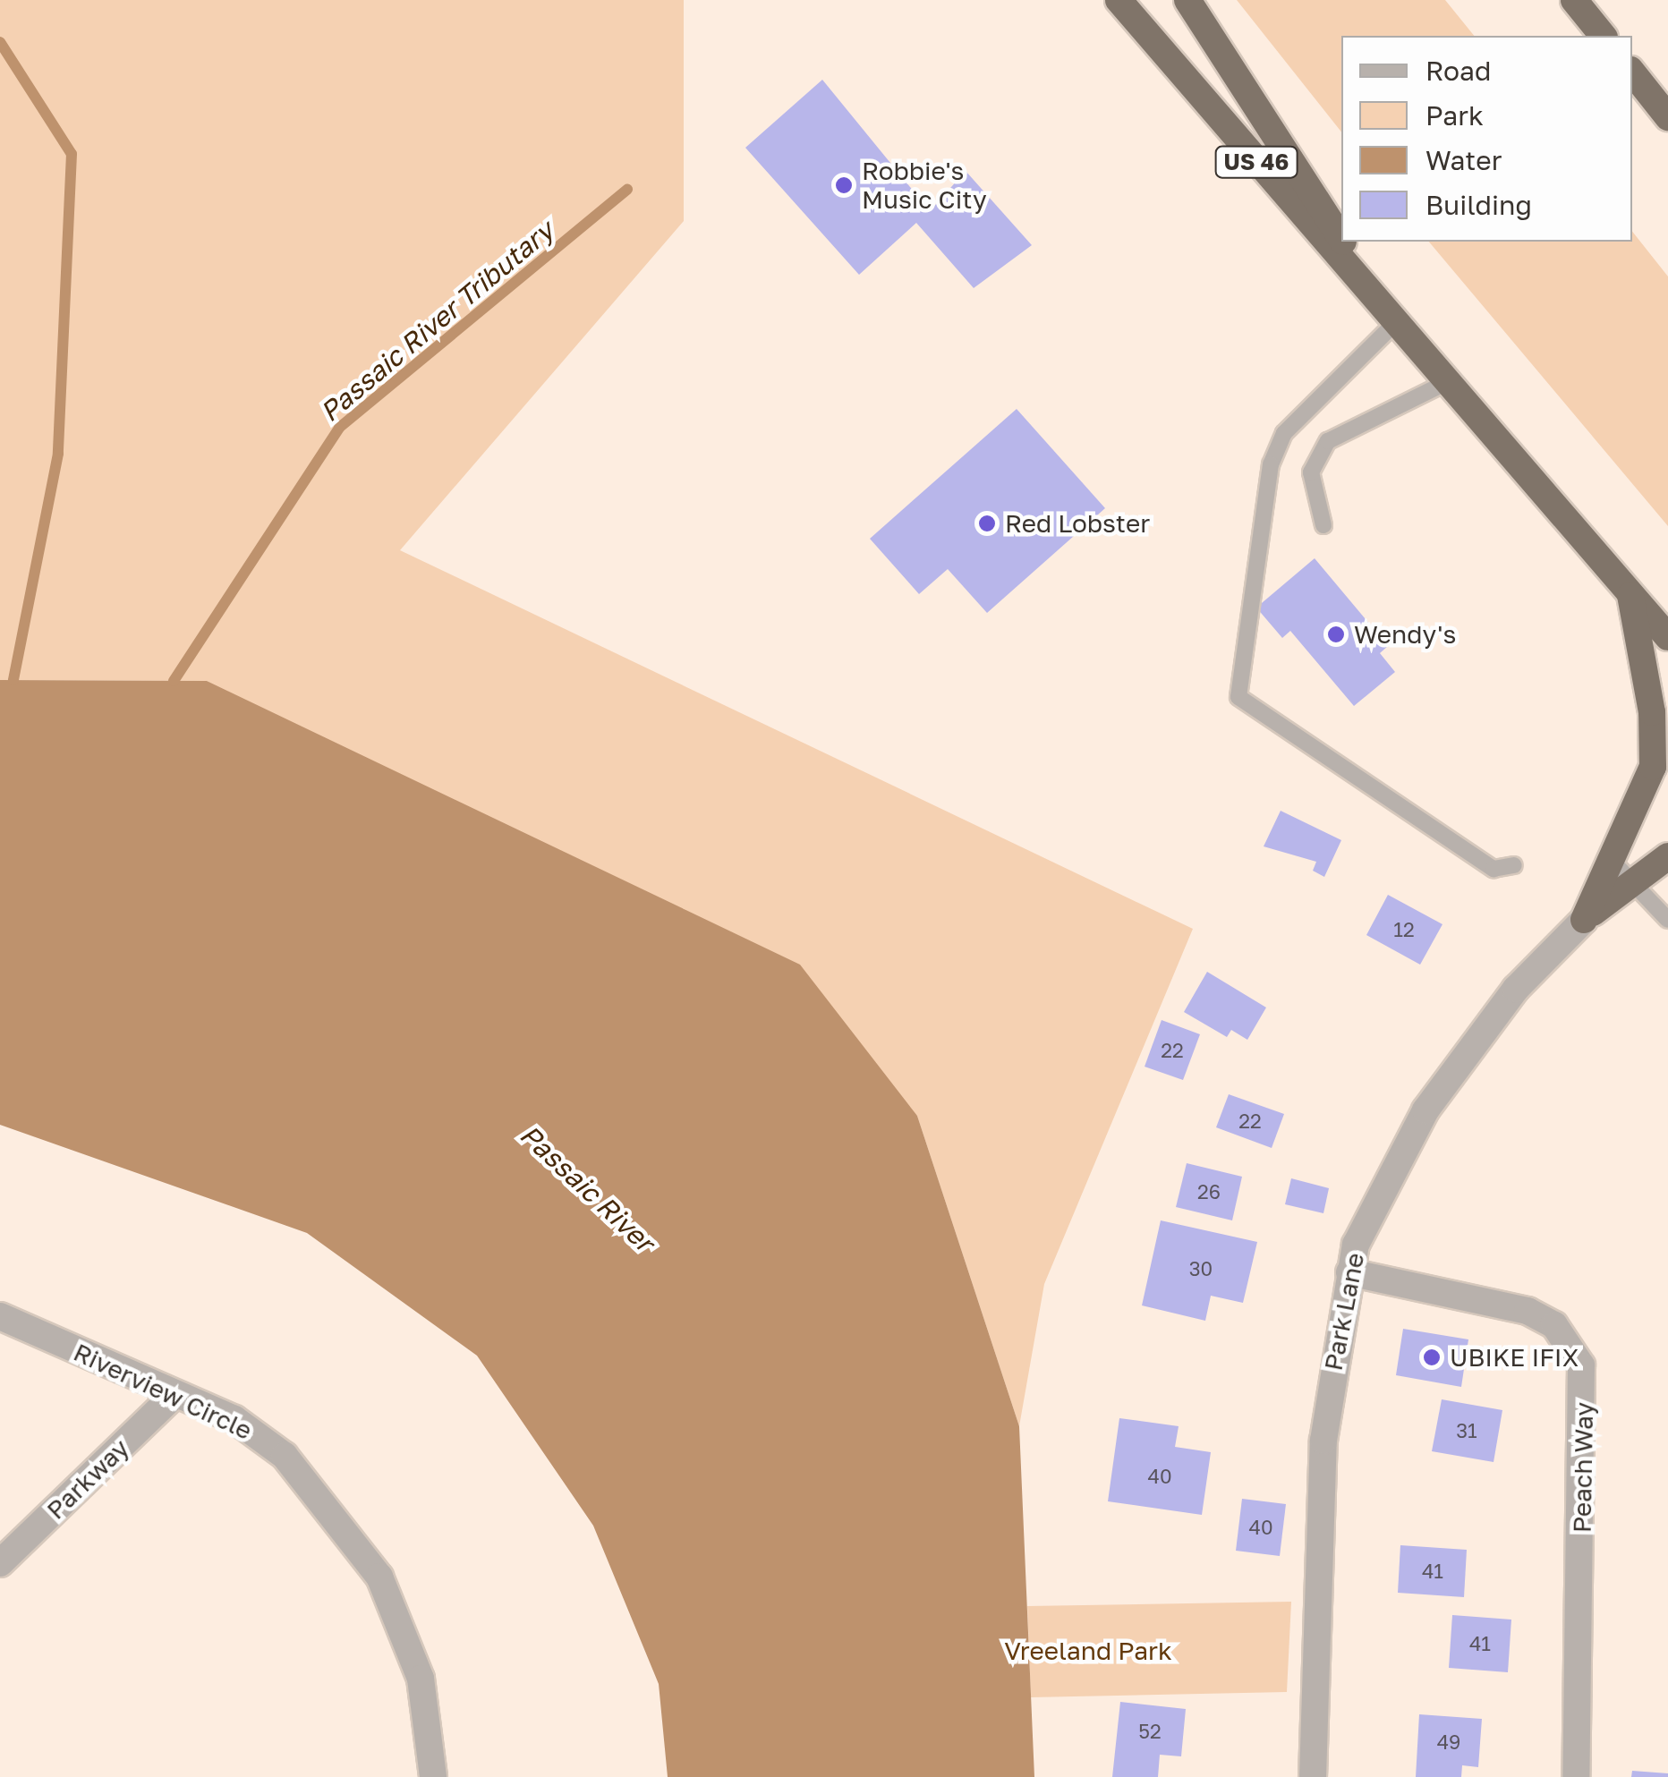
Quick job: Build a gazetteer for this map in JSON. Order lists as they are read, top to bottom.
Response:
{
  "streets": {
    "highway": ["US 46"],
    "street": [
      "Park Lane",
      "Riverview Circle",
      "Peach Way",
      "Parkway"
    ]
  },
  "crossings": [
    ["Park Lane", "Peach Way"],
    ["Riverview Circle", "Parkway"]
  ],
  "water": ["Passaic River Tributary", "Passaic River"],
  "parks": ["Vreeland Park"],
  "places": [
    "Robbie's Music City",
    "Red Lobster",
    "Wendy's",
    "UBIKE IFIX"
  ],
  "house_numbers": [
    "12",
    "22",
    "22",
    "26",
    "30",
    "31",
    "40",
    "40",
    "41",
    "41",
    "52",
    "49"
  ],
  "legend": [
    "Road",
    "Park",
    "Water",
    "Building"
  ]
}
